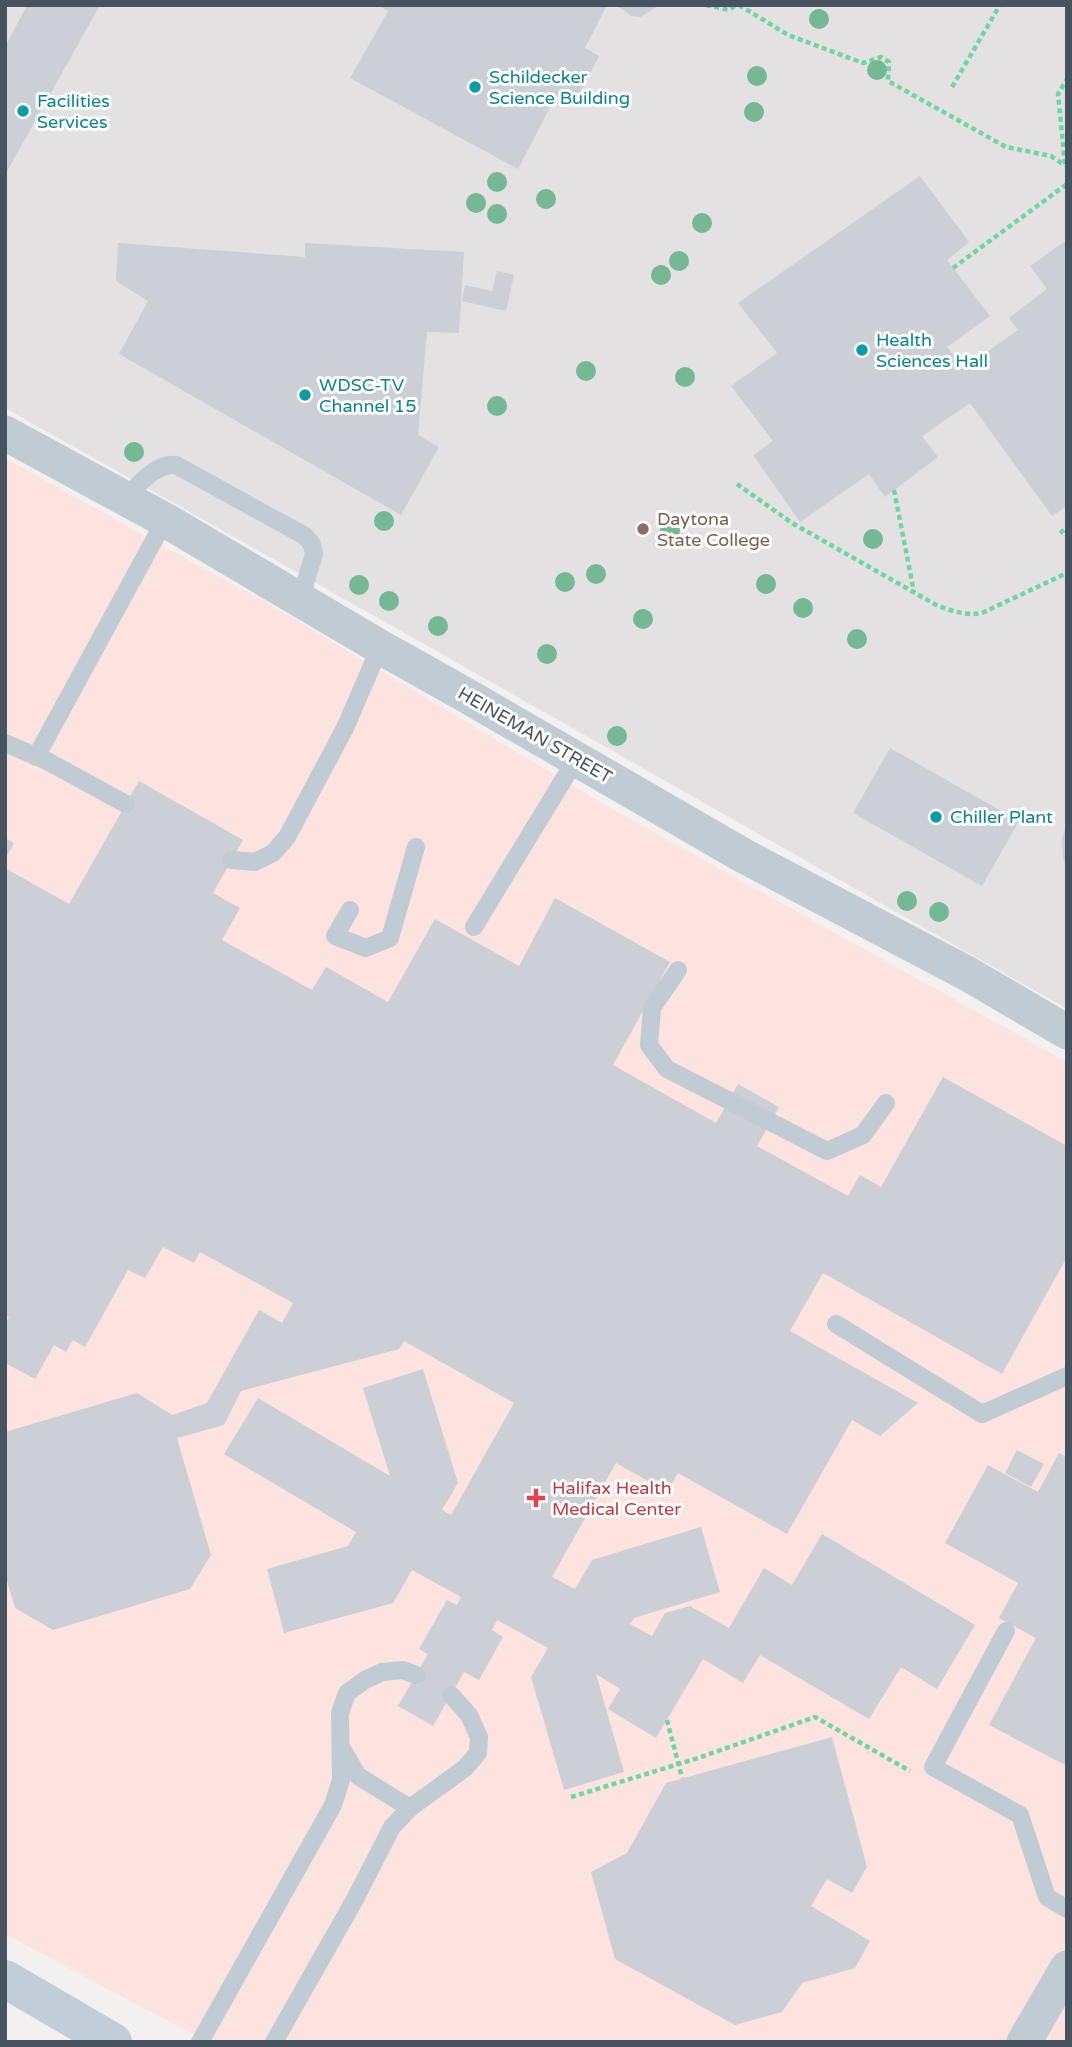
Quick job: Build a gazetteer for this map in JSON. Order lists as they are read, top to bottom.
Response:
{
  "streets": {
    "street": ["HEINEMAN STREET"]
  },
  "places": {
    "other": [
      "Schildecker Science Building",
      "Facilities Services",
      "Health Sciences Hall",
      "WDSC-TV Channel 15",
      "Daytona State College",
      "Chiller Plant"
    ],
    "health": ["Halifax Health Medical Center"]
  }
}
